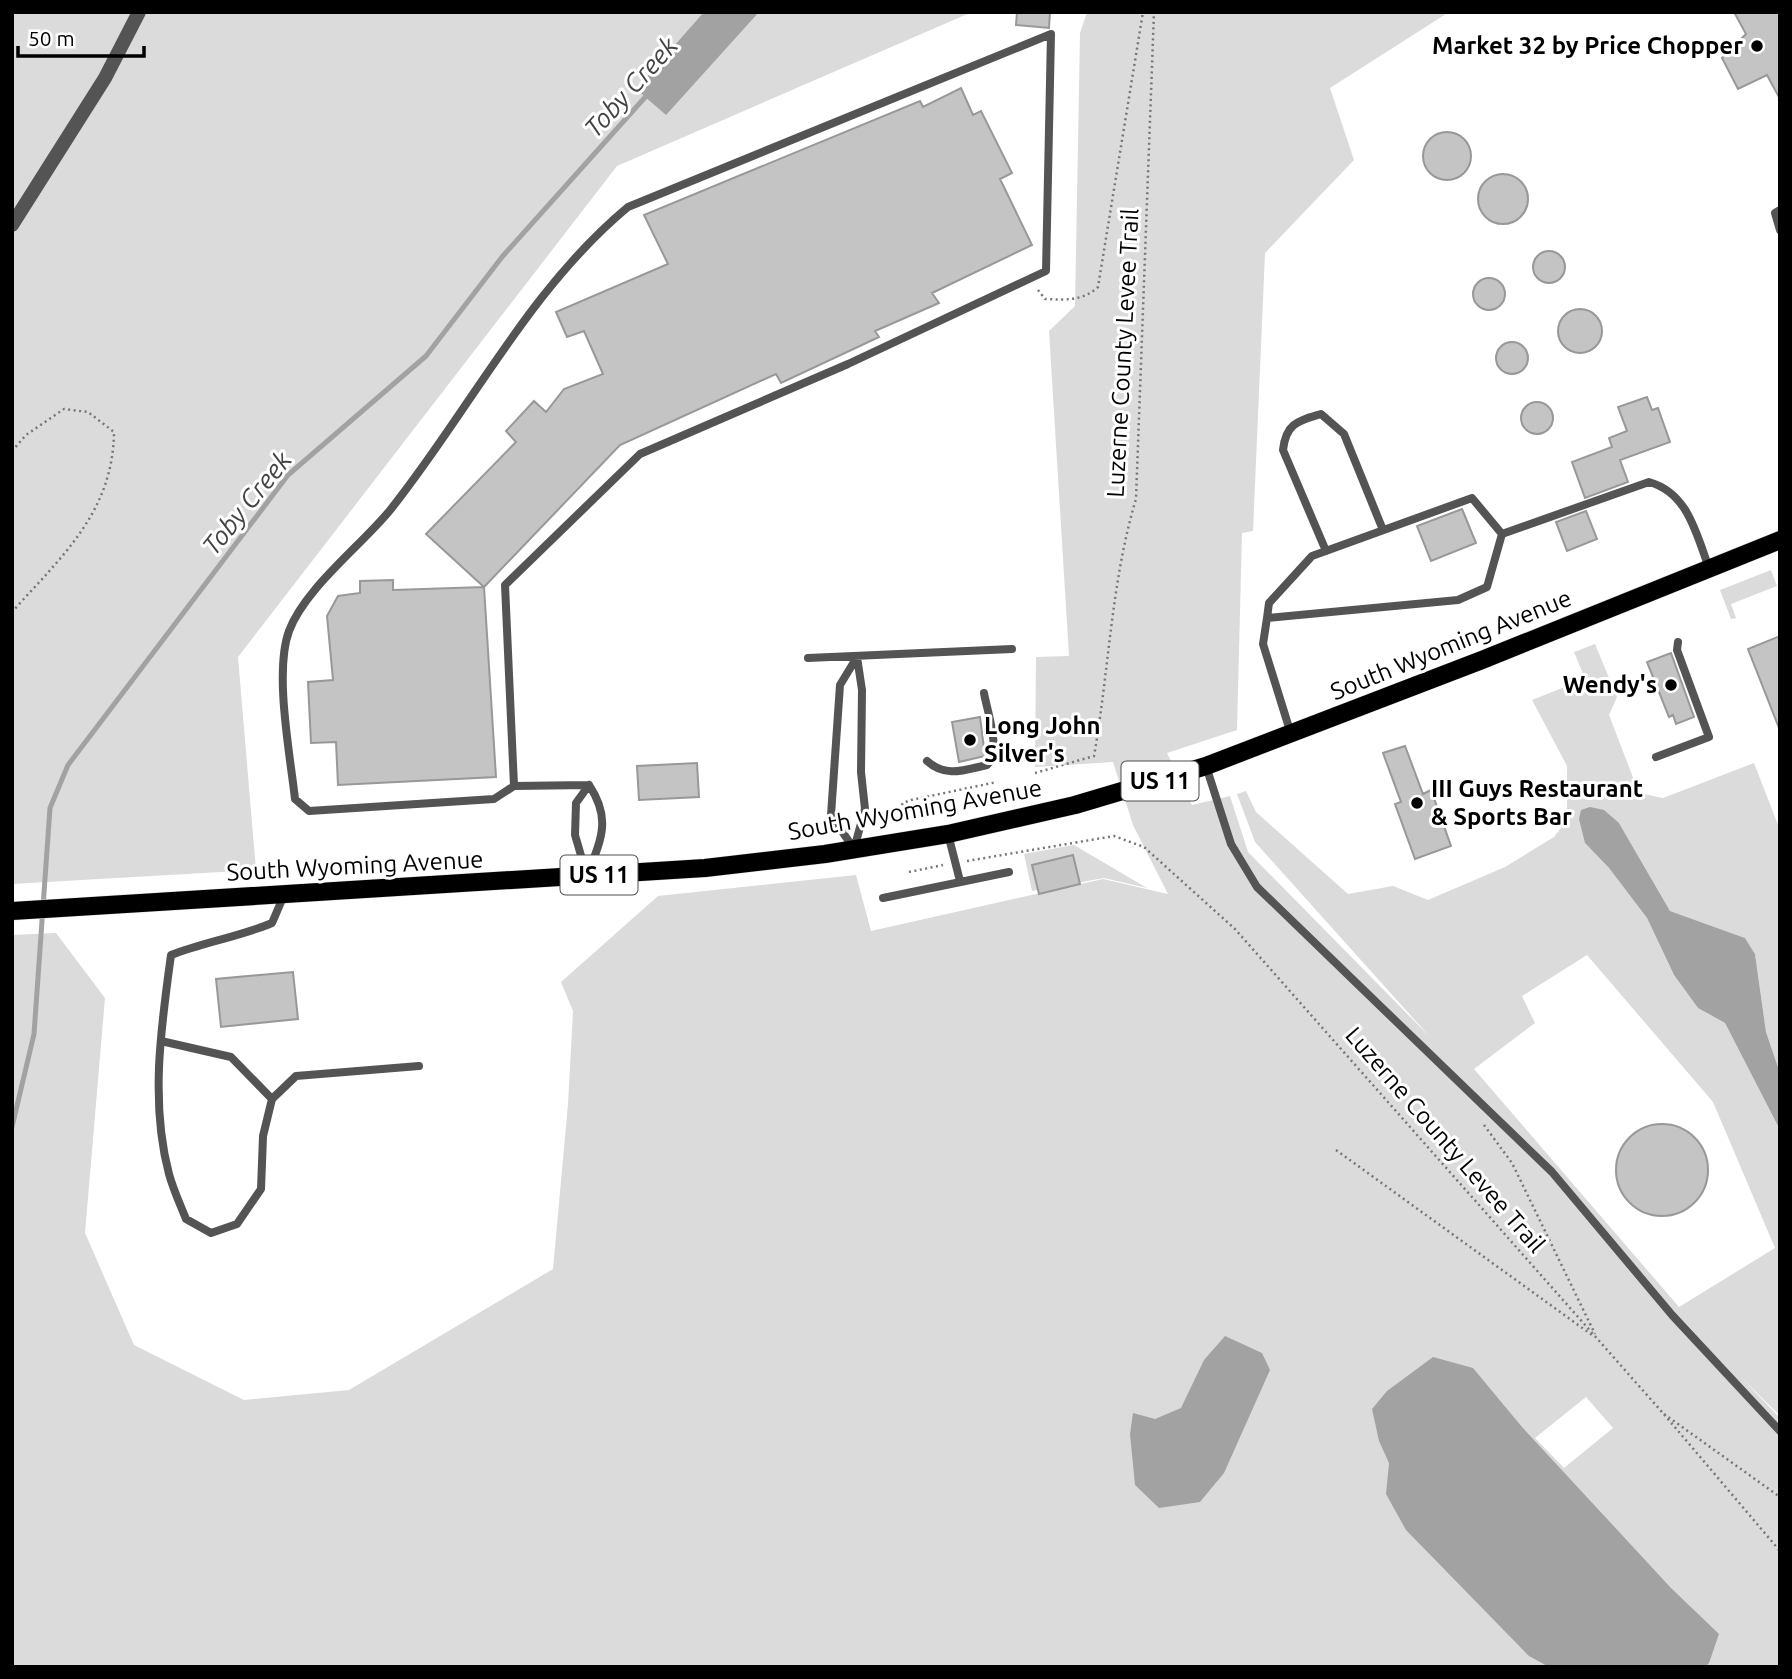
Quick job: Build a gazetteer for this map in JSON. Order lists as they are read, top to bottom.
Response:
{
  "streets": {
    "main road": ["South Wyoming Avenue", "US 11"],
    "path": ["Luzerne County Levee Trail"]
  },
  "water": ["Toby Creek"],
  "places": [
    "Market 32 by Price Chopper",
    "Wendy's",
    "Long John Silver's",
    "III Guys Restaurant & Sports Bar"
  ],
  "scale_bar": "50 m"
}
